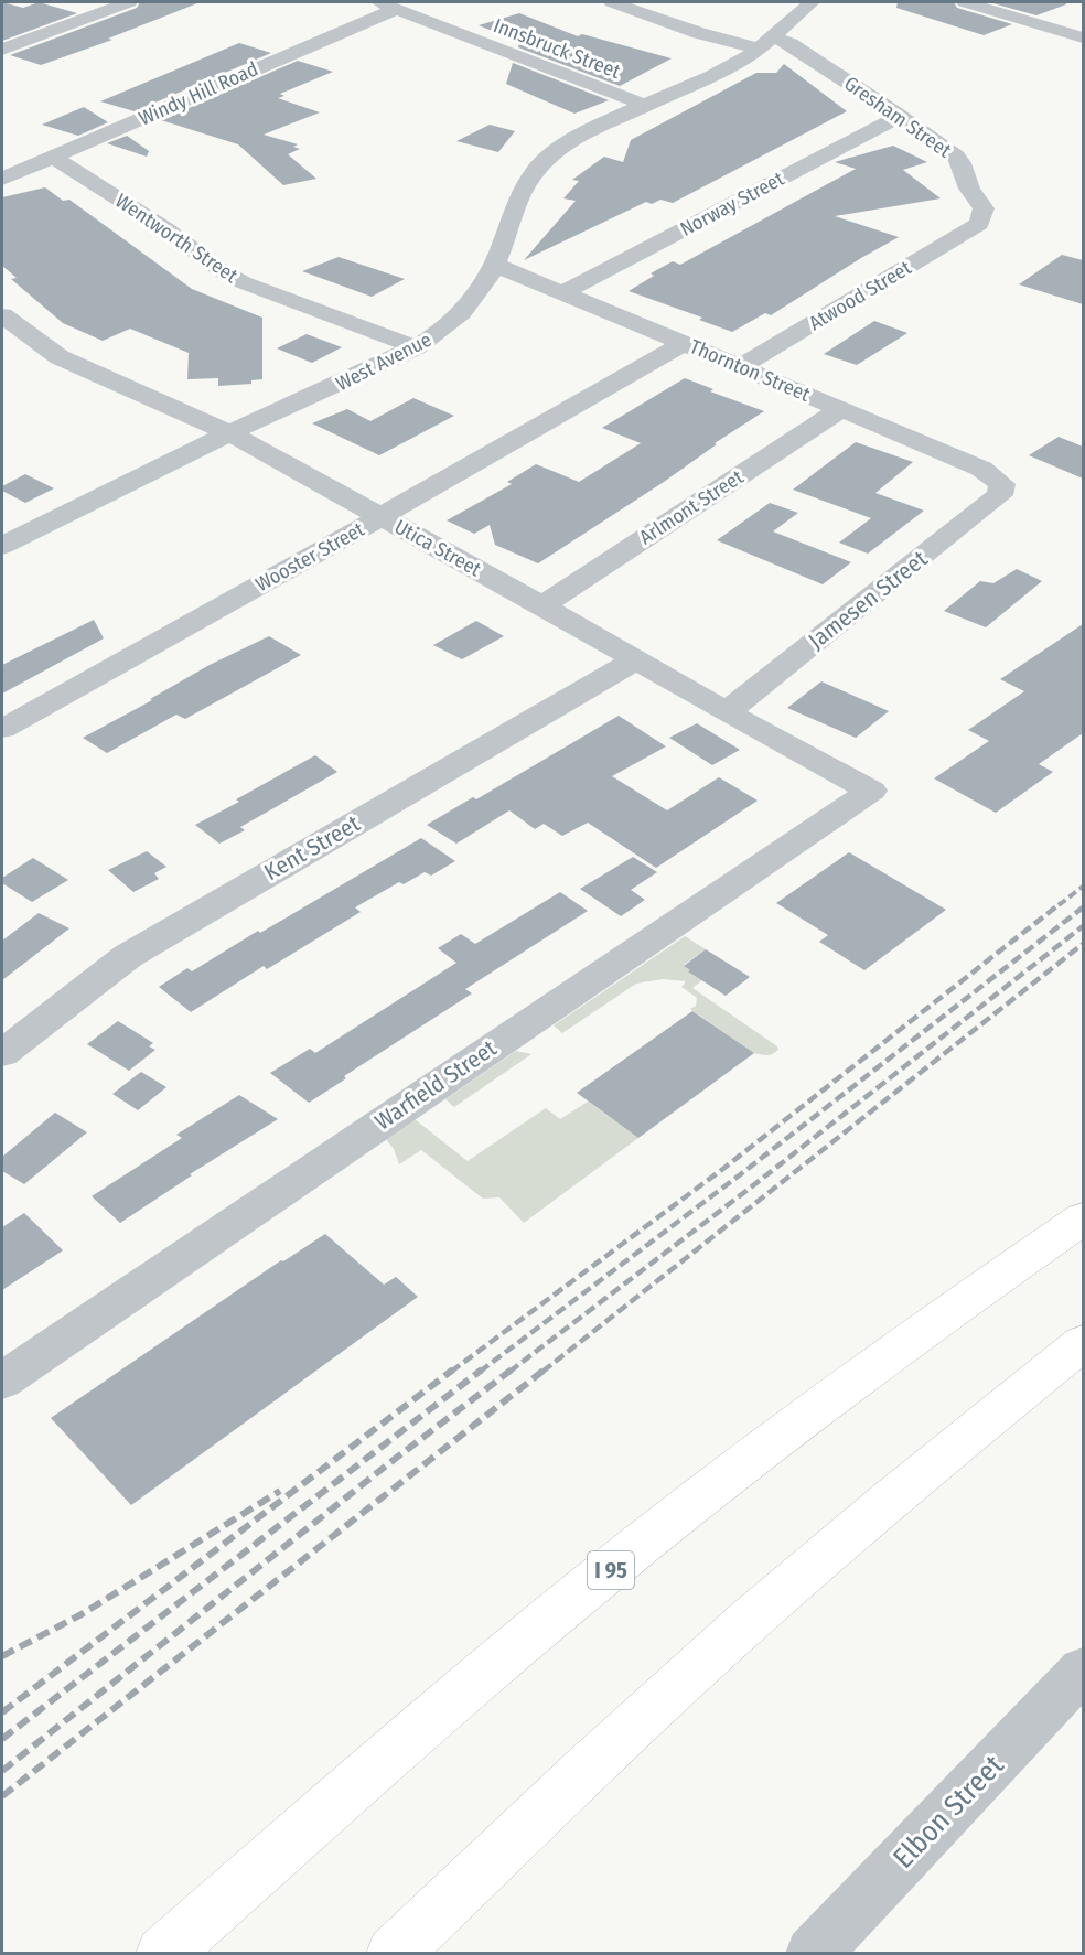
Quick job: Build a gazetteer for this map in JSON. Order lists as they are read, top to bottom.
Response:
{
  "streets": {
    "highway": ["I 95"],
    "street": [
      "Innsbruck Street",
      "Windy Hill Road",
      "Gresham Street",
      "Norway Street",
      "Wentworth Street",
      "Atwood Street",
      "West Avenue",
      "Thornton Street",
      "Arlmont Street",
      "Utica Street",
      "Wooster Street",
      "Jamesen Street",
      "Kent Street",
      "Warfield Street",
      "Elbon Street"
    ]
  },
  "crossings": [
    ["Innsbruck Street", "Windy Hill Road"],
    ["Innsbruck Street", "West Avenue"],
    ["Windy Hill Road", "Wentworth Street"],
    ["Gresham Street", "Norway Street"],
    ["Gresham Street", "Atwood Street"],
    ["Gresham Street", "West Avenue"],
    ["Norway Street", "Thornton Street"],
    ["Wentworth Street", "West Avenue"],
    ["Atwood Street", "Thornton Street"],
    ["West Avenue", "Thornton Street"],
    ["West Avenue", "Utica Street"],
    ["Thornton Street", "Arlmont Street"],
    ["Thornton Street", "Wooster Street"],
    ["Thornton Street", "Jamesen Street"],
    ["Arlmont Street", "Utica Street"],
    ["Utica Street", "Wooster Street"],
    ["Utica Street", "Jamesen Street"],
    ["Utica Street", "Kent Street"],
    ["Utica Street", "Warfield Street"]
  ]
}
